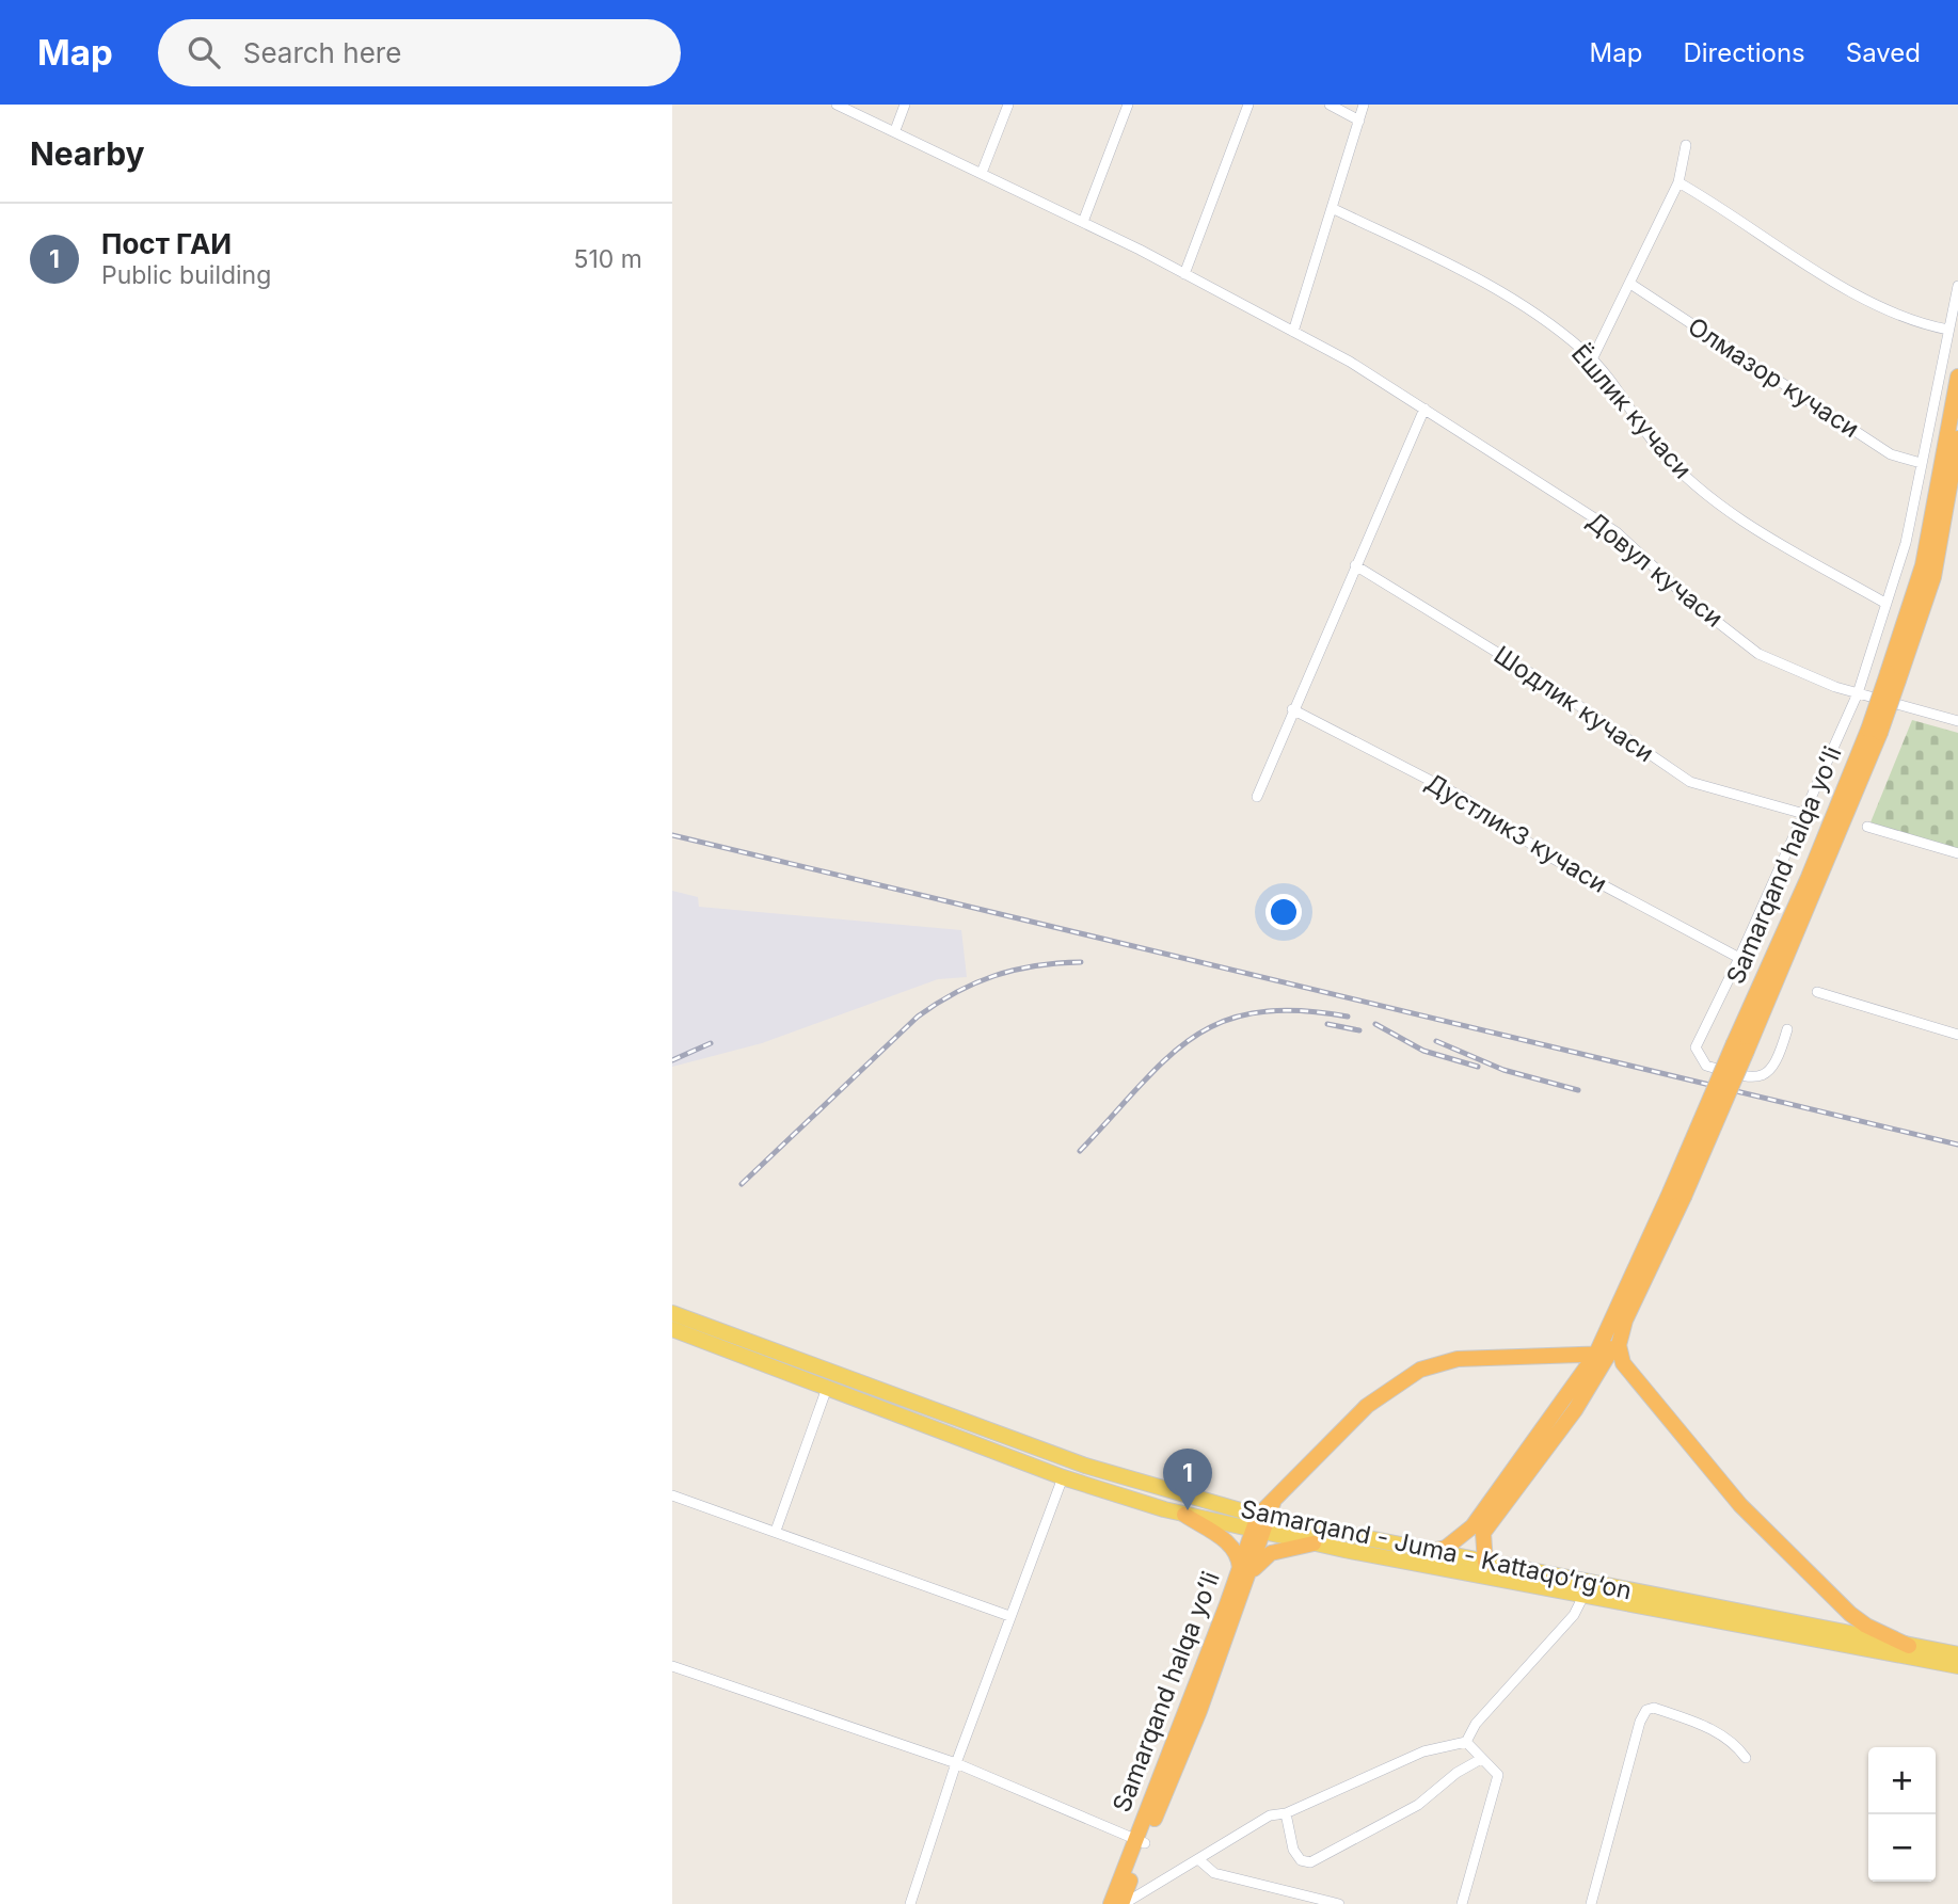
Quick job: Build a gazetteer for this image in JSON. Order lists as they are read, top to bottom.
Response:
{
  "streets": {
    "highway": ["Samarqand halqa yoʻli"],
    "main road": ["Samarqand - Juma - Kattaqo‘rg‘on"],
    "street": [
      "Олмазор кучаси",
      "Ёшлик кучаси",
      "Довул кучаси",
      "Шодлик кучаси",
      "Дустлик3 кучаси"
    ]
  },
  "crossings": [
    ["Samarqand halqa yoʻli", "Samarqand - Juma - Kattaqo‘rg‘on"]
  ],
  "page": {
    "header": "Map",
    "search": "Search here",
    "nav": ["Map", "Directions", "Saved"],
    "heading": "Nearby",
    "list": [
      {
        "mark": "1",
        "name": "Пост ГАИ",
        "note": "Public building",
        "value": "510 m"
      }
    ],
    "pins": "1",
    "map_buttons": ["+", "−"]
  }
}
